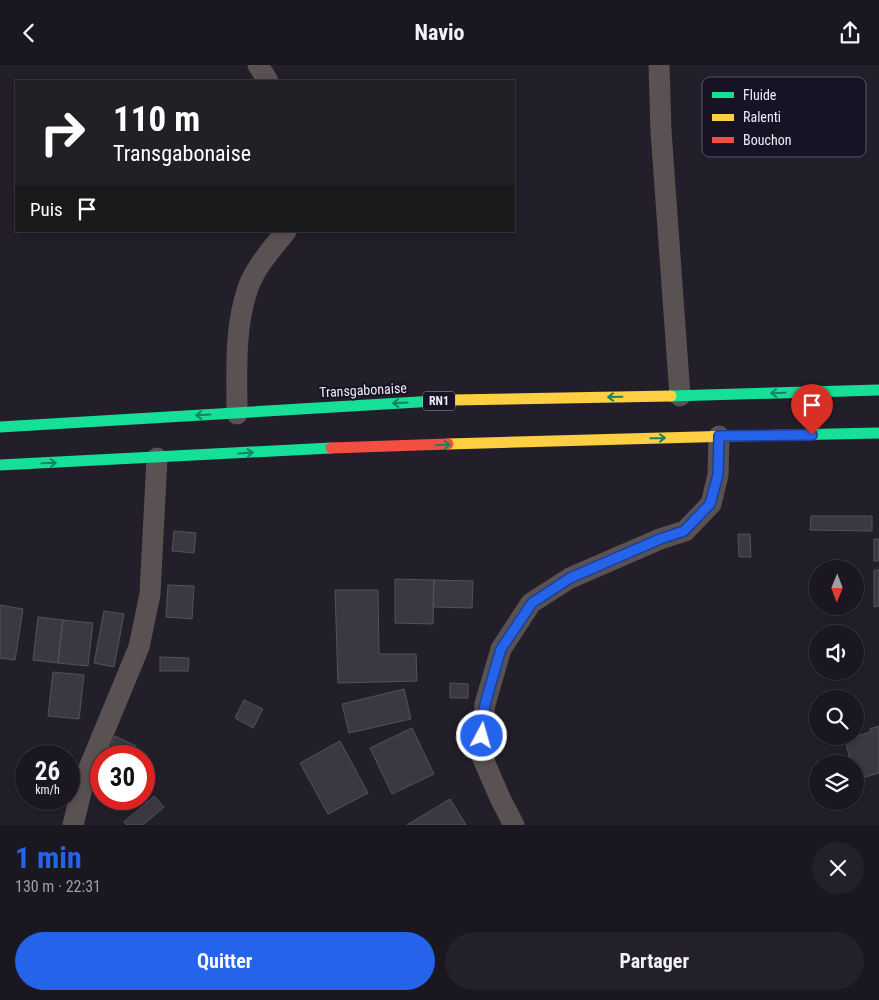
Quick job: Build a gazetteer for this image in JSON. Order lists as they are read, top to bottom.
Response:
{
  "streets": {
    "highway": ["Transgabonaise", "RN1"]
  },
  "legend": ["Fluide", "Ralenti", "Bouchon"],
  "north": "bottom",
  "page": {
    "header": "Navio",
    "turn": ["110 m", "Transgabonaise"],
    "then": "Puis",
    "speed": "26 km/h",
    "limit": "30",
    "heading": ["1 min", "130 m · 22:31"],
    "buttons": ["Quitter", "Partager"]
  }
}
